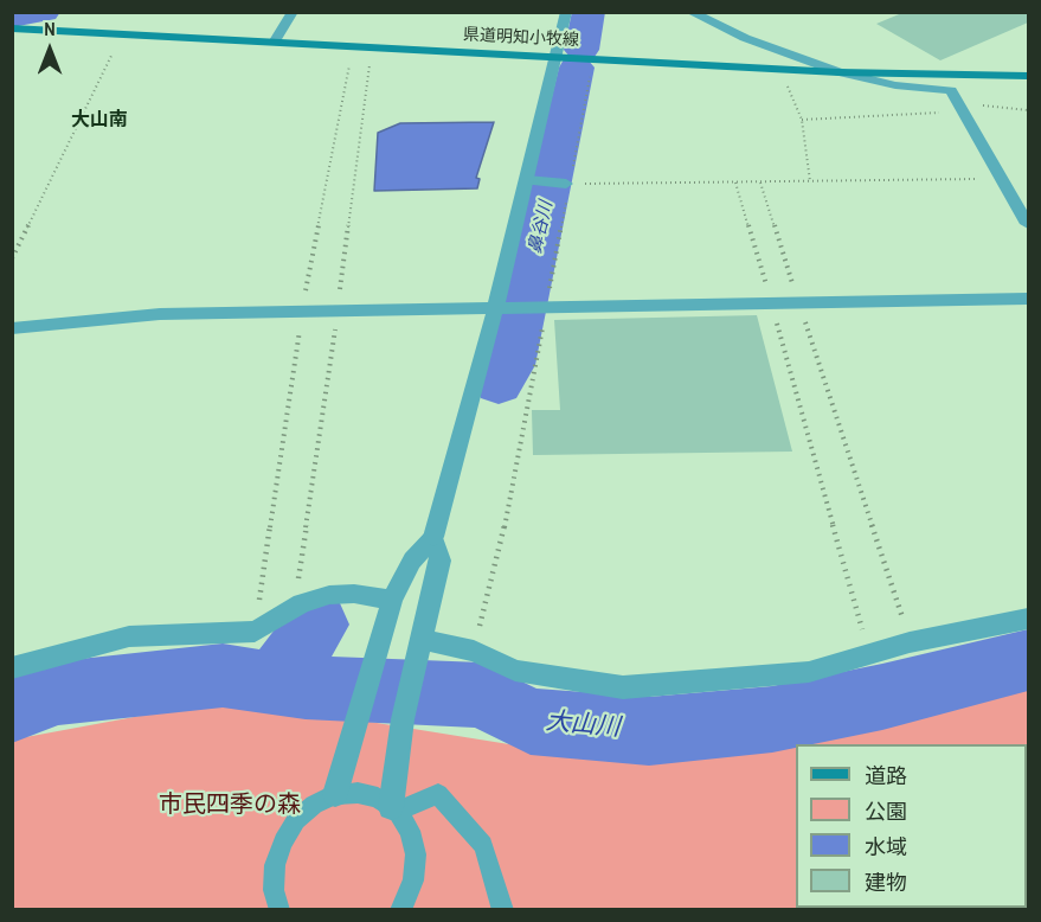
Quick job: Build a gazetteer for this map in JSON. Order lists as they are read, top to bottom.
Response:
{
  "streets": {
    "main road": ["県道明知小牧線"]
  },
  "districts": ["大山南"],
  "water": ["鼻谷川", "大山川"],
  "parks": ["市民四季の森"],
  "legend": [
    "道路",
    "公園",
    "水域",
    "建物"
  ],
  "north": "top"
}
